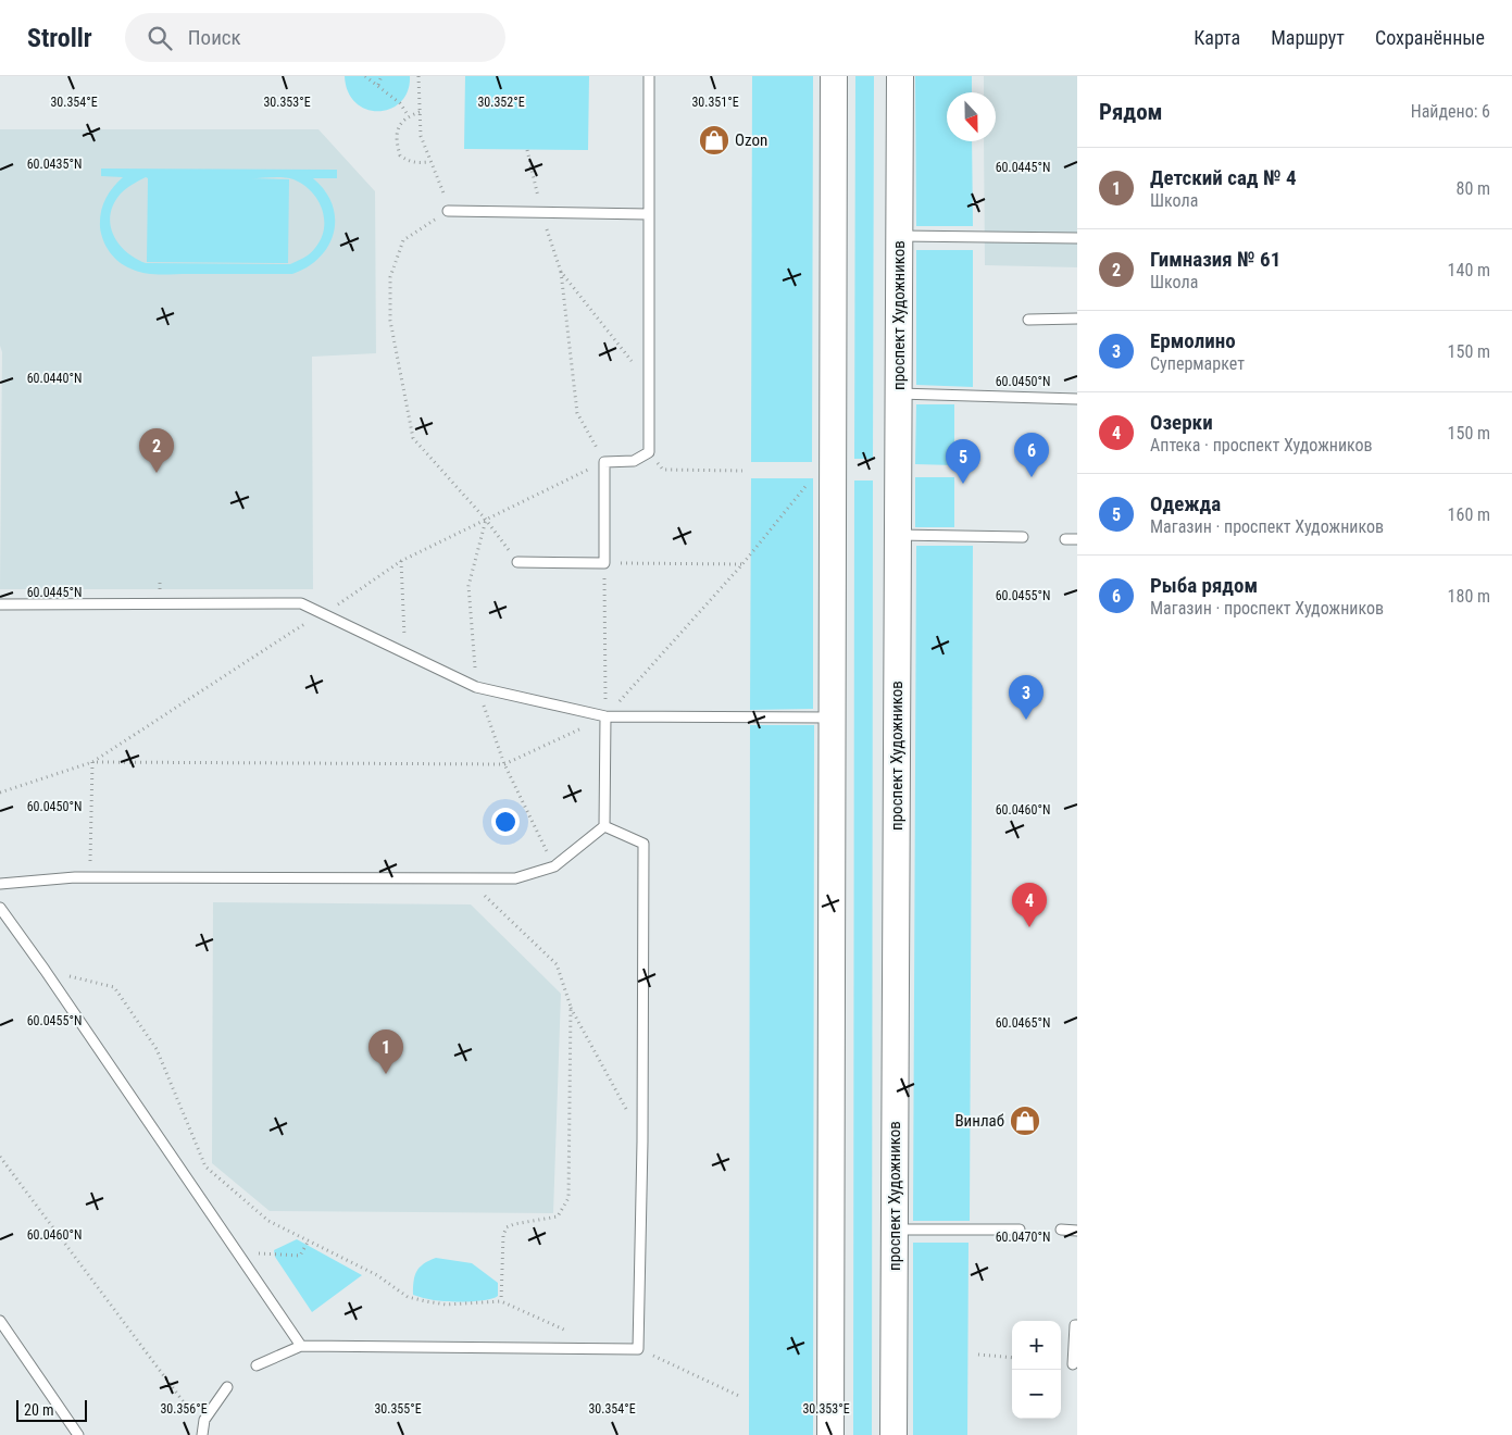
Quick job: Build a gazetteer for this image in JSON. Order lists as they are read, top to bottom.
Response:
{
  "streets": {
    "street": ["проспект Художников"]
  },
  "places": {
    "shop": ["Ozon", "Винлаб"]
  },
  "scale_bar": "20 m",
  "north": "bottom",
  "page": {
    "header": "Strollr",
    "search": "Поиск",
    "nav": ["Карта", "Маршрут", "Сохранённые"],
    "heading": ["Рядом", "Найдено: 6"],
    "list": [
      {
        "mark": "1",
        "name": "Детский сад № 4",
        "note": "Школа",
        "value": "80 m"
      },
      {
        "mark": "2",
        "name": "Гимназия № 61",
        "note": "Школа",
        "value": "140 m"
      },
      {
        "mark": "3",
        "name": "Ермолино",
        "note": "Супермаркет",
        "value": "150 m"
      },
      {
        "mark": "4",
        "name": "Озерки",
        "note": "Аптека · проспект Художников",
        "value": "150 m"
      },
      {
        "mark": "5",
        "name": "Одежда",
        "note": "Магазин · проспект Художников",
        "value": "160 m"
      },
      {
        "mark": "6",
        "name": "Рыба рядом",
        "note": "Магазин · проспект Художников",
        "value": "180 m"
      }
    ],
    "pins": [
      "2",
      "6",
      "5",
      "3",
      "4",
      "1"
    ],
    "map_buttons": ["+", "−"],
    "scale": "20 m"
  },
  "coordinates": [
    "30.354°E",
    "30.353°E",
    "30.352°E",
    "30.351°E",
    "60.0435°N",
    "60.0445°N",
    "60.0440°N",
    "60.0450°N",
    "60.0455°N",
    "60.0460°N",
    "60.0465°N",
    "60.0470°N",
    "30.356°E",
    "30.355°E"
  ]
}
